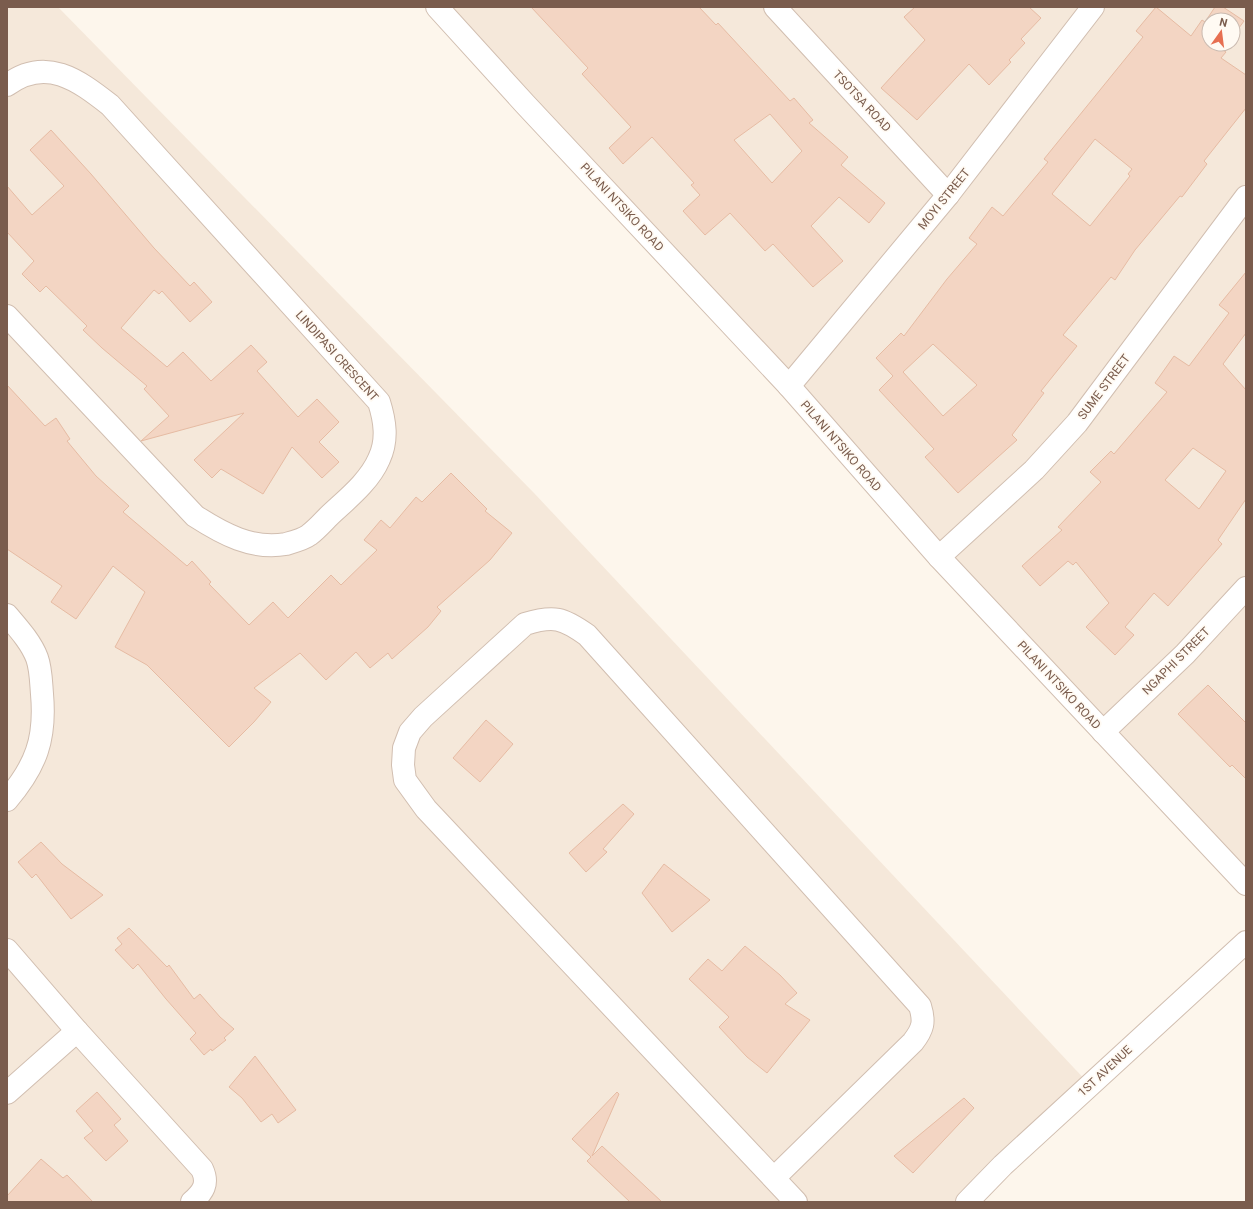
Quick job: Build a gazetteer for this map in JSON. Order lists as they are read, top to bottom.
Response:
{
  "streets": {
    "street": [
      "TSOTSA ROAD",
      "MOYI STREET",
      "PILANI NTSIKO ROAD",
      "LINDIPASI CRESCENT",
      "SUME STREET",
      "NGAPHI STREET",
      "1ST AVENUE"
    ]
  },
  "crossings": [
    ["TSOTSA ROAD", "MOYI STREET"],
    ["MOYI STREET", "PILANI NTSIKO ROAD"],
    ["PILANI NTSIKO ROAD", "SUME STREET"],
    ["PILANI NTSIKO ROAD", "NGAPHI STREET"]
  ],
  "north": "top"
}
